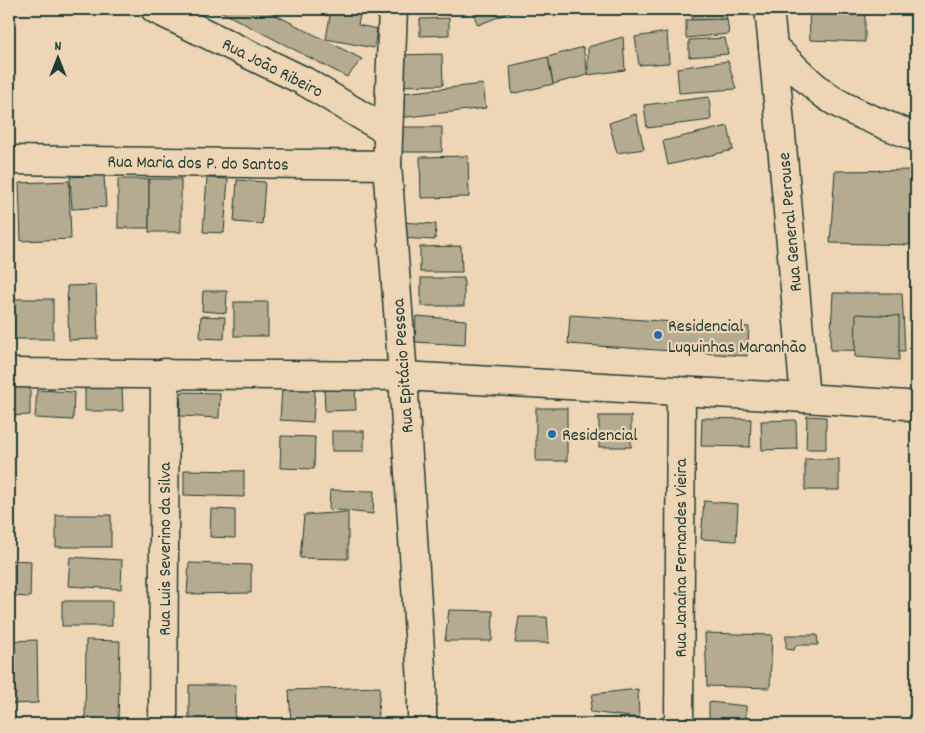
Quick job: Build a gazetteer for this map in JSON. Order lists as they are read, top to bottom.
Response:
{
  "streets": {
    "street": [
      "Rua João Ribeiro",
      "Rua Maria dos P. do Santos",
      "Rua General Perouse",
      "Rua Epitácio Pessoa",
      "Rua Luis Severino da Silva",
      "Rua Janaína Fernandes Vieira"
    ]
  },
  "crossings": [
    ["Rua João Ribeiro", "Rua Epitácio Pessoa"],
    ["Rua Maria dos P. do Santos", "Rua Epitácio Pessoa"]
  ],
  "places": ["Residencial Luquinhas Maranhão", "Residencial"],
  "north": "top"
}
